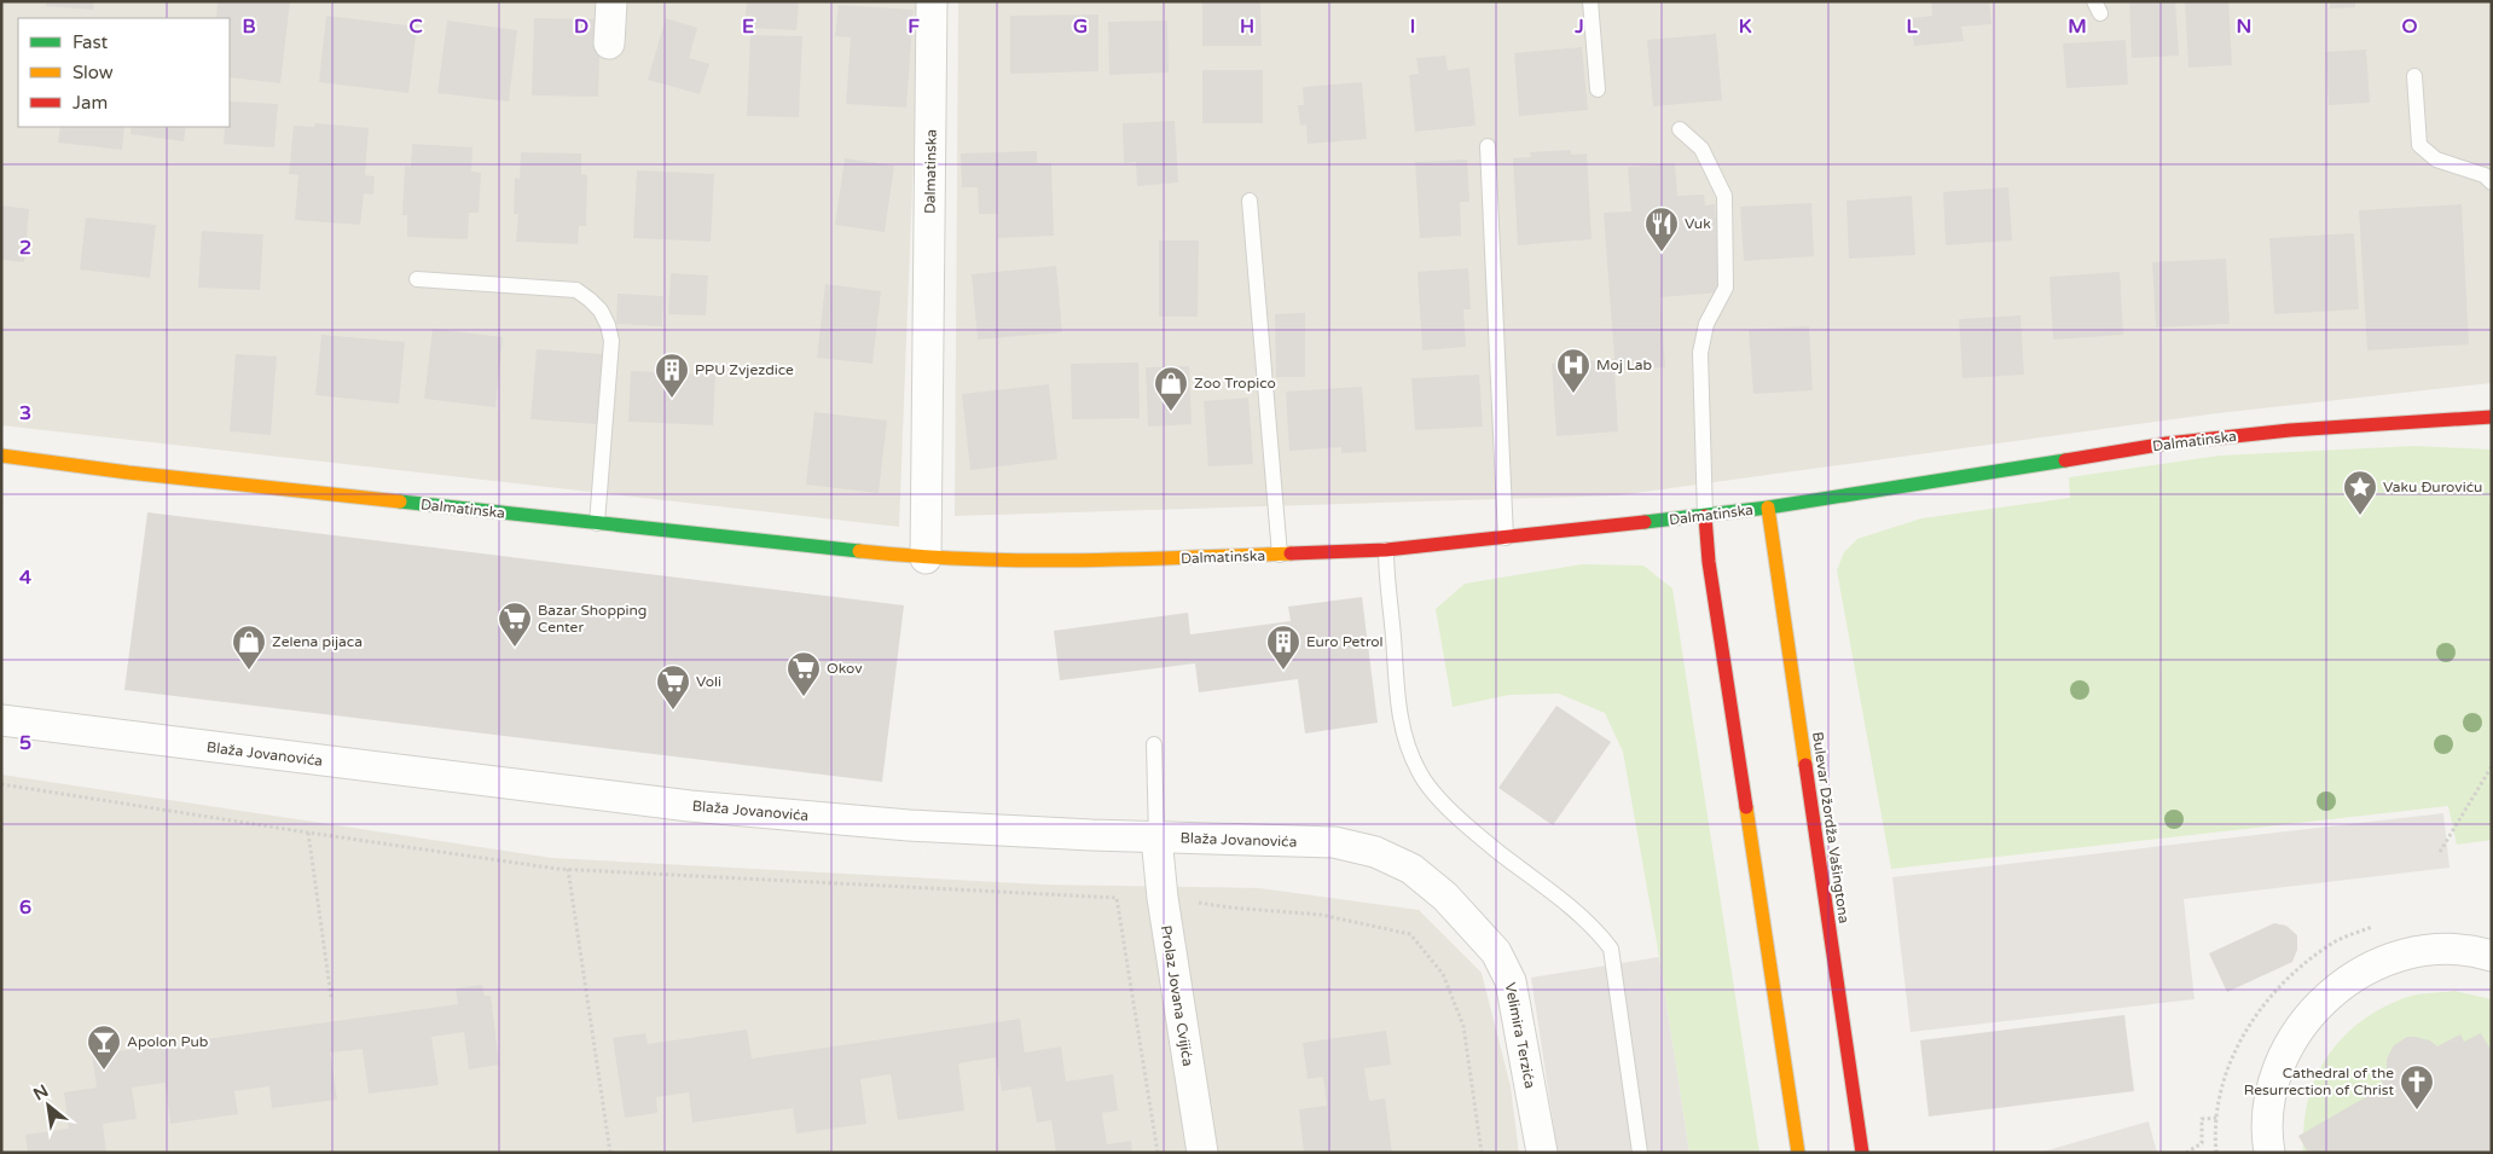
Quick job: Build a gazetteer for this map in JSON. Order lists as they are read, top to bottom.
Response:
{
  "streets": {
    "main road": ["Dalmatinska", "Bulevar Džordža Vašingtona"],
    "street": ["Blaža Jovanovića", "Prolaz Jovana Cvijića", "Velimira Terzića"]
  },
  "crossings": [
    ["Dalmatinska", "Bulevar Džordža Vašingtona"],
    ["Blaža Jovanovića", "Prolaz Jovana Cvijića"],
    ["Blaža Jovanovića", "Velimira Terzića"]
  ],
  "places": {
    "restaurant": ["Vuk"],
    "hospital": ["Moj Lab"],
    "building": ["PPU Zvjezdice", "Euro Petrol"],
    "shop": ["Zoo Tropico", "Zelena pijaca"],
    "place": ["Vaku Đuroviću"],
    "supermarket": ["Bazar Shopping Center", "Okov", "Voli"],
    "bar": ["Apolon Pub"],
    "church": ["Cathedral of the Resurrection of Christ"]
  },
  "legend": ["Fast", "Slow", "Jam"],
  "north": "top left",
  "grid": {
    "columns": [
      "B",
      "C",
      "D",
      "E",
      "F",
      "G",
      "H",
      "I",
      "J",
      "K",
      "L",
      "M",
      "N",
      "O"
    ],
    "rows": [
      "2",
      "3",
      "4",
      "5",
      "6"
    ]
  }
}
